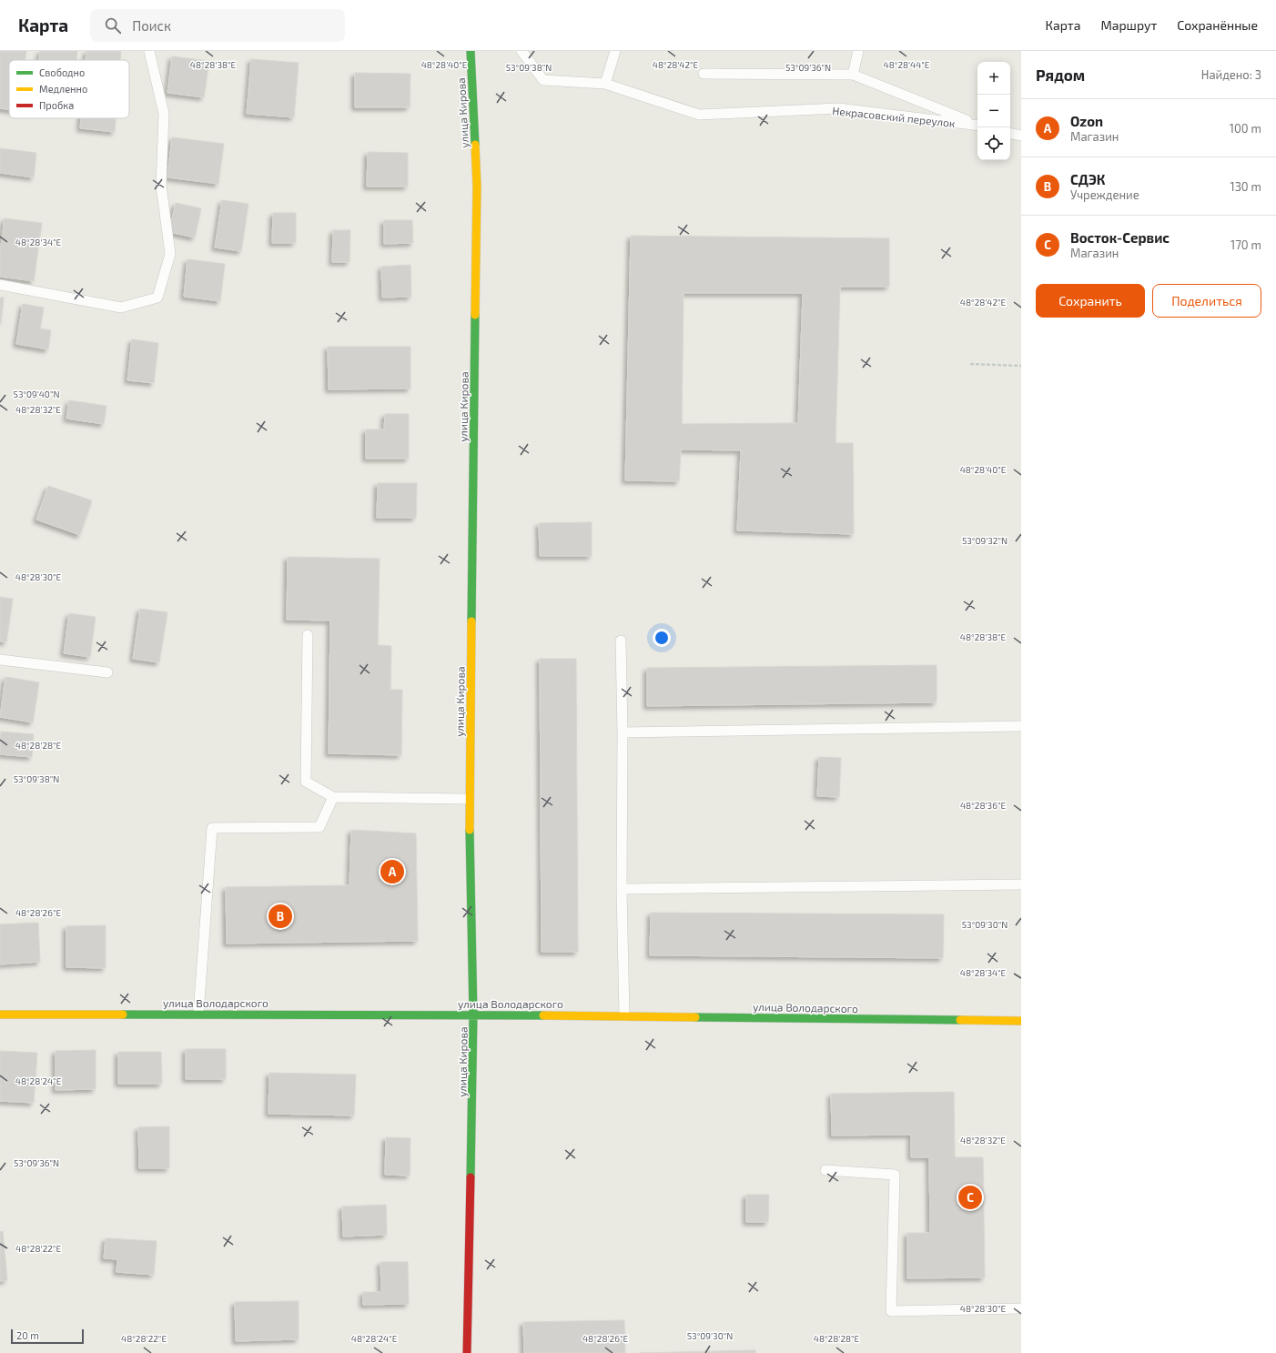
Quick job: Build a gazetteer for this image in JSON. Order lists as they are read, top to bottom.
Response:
{
  "streets": {
    "street": ["улица Кирова", "улица Володарского"],
    "lane": ["Некрасовский переулок"]
  },
  "crossings": [
    ["улица Кирова", "улица Володарского"]
  ],
  "legend": ["Свободно", "Медленно", "Пробка"],
  "scale_bar": "20 m",
  "page": {
    "header": "Карта",
    "search": "Поиск",
    "nav": ["Карта", "Маршрут", "Сохранённые"],
    "heading": ["Рядом", "Найдено: 3"],
    "map_buttons": ["+", "−"],
    "list": [
      {
        "mark": "A",
        "name": "Ozon",
        "note": "Магазин",
        "value": "100 m"
      },
      {
        "mark": "B",
        "name": "СДЭК",
        "note": "Учреждение",
        "value": "130 m"
      },
      {
        "mark": "C",
        "name": "Восток-Сервис",
        "note": "Магазин",
        "value": "170 m"
      }
    ],
    "buttons": ["Сохранить", "Поделиться"],
    "pins": ["A", "B", "C"],
    "scale": "20 m"
  },
  "coordinates": [
    "48°28'42\"E",
    "48°28'38\"E",
    "48°28'40\"E",
    "48°28'44\"E",
    "53°09'38\"N",
    "53°09'36\"N",
    "48°28'34\"E",
    "53°09'40\"N",
    "48°28'32\"E",
    "53°09'32\"N",
    "48°28'30\"E",
    "48°28'28\"E",
    "48°28'36\"E",
    "48°28'26\"E",
    "53°09'30\"N",
    "48°28'24\"E",
    "48°28'22\"E"
  ]
}
